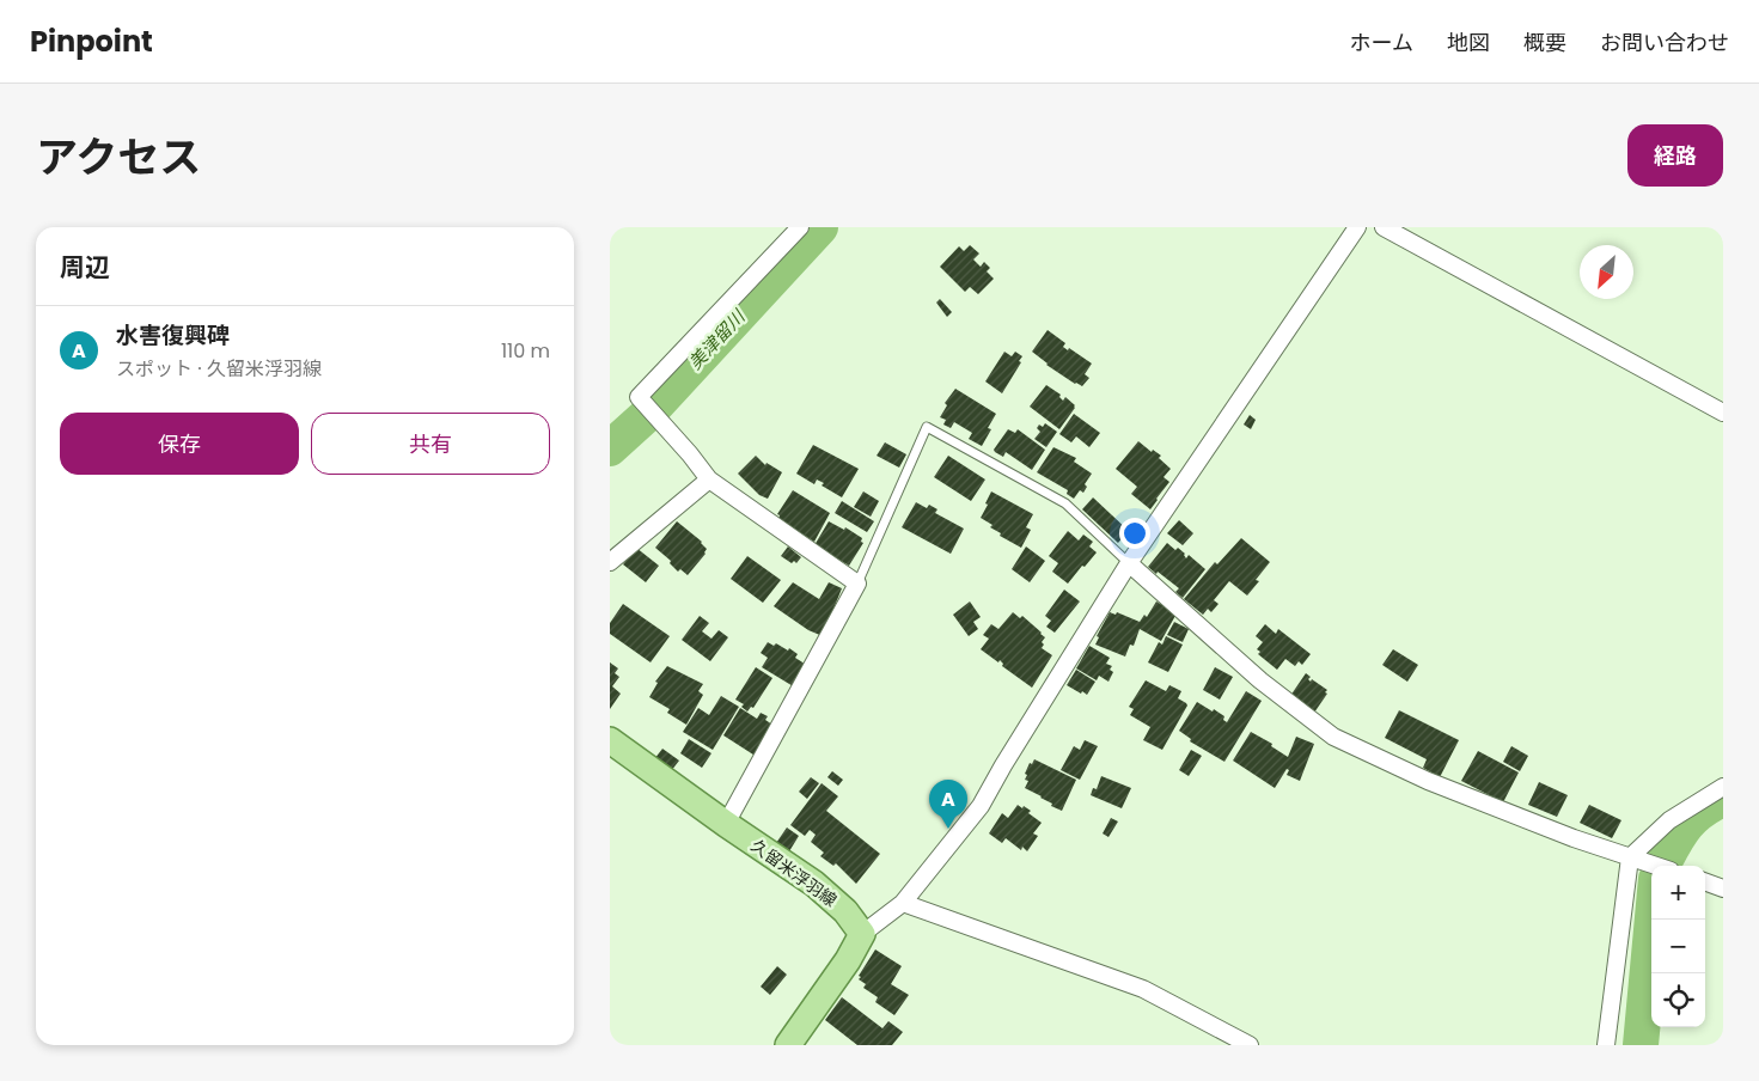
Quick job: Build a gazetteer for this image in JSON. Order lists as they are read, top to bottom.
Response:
{
  "streets": {
    "main road": ["久留米浮羽線"]
  },
  "water": ["美津留川"],
  "north": "bottom left",
  "page": {
    "header": "Pinpoint",
    "nav": [
      "ホーム",
      "地図",
      "概要",
      "お問い合わせ"
    ],
    "title": "アクセス",
    "buttons": [
      "経路",
      ["保存", "共有"]
    ],
    "heading": "周辺",
    "list": [
      {
        "mark": "A",
        "name": "水害復興碑",
        "note": "スポット · 久留米浮羽線",
        "value": "110 m"
      }
    ],
    "pins": "A",
    "map_buttons": ["+", "−"]
  }
}
